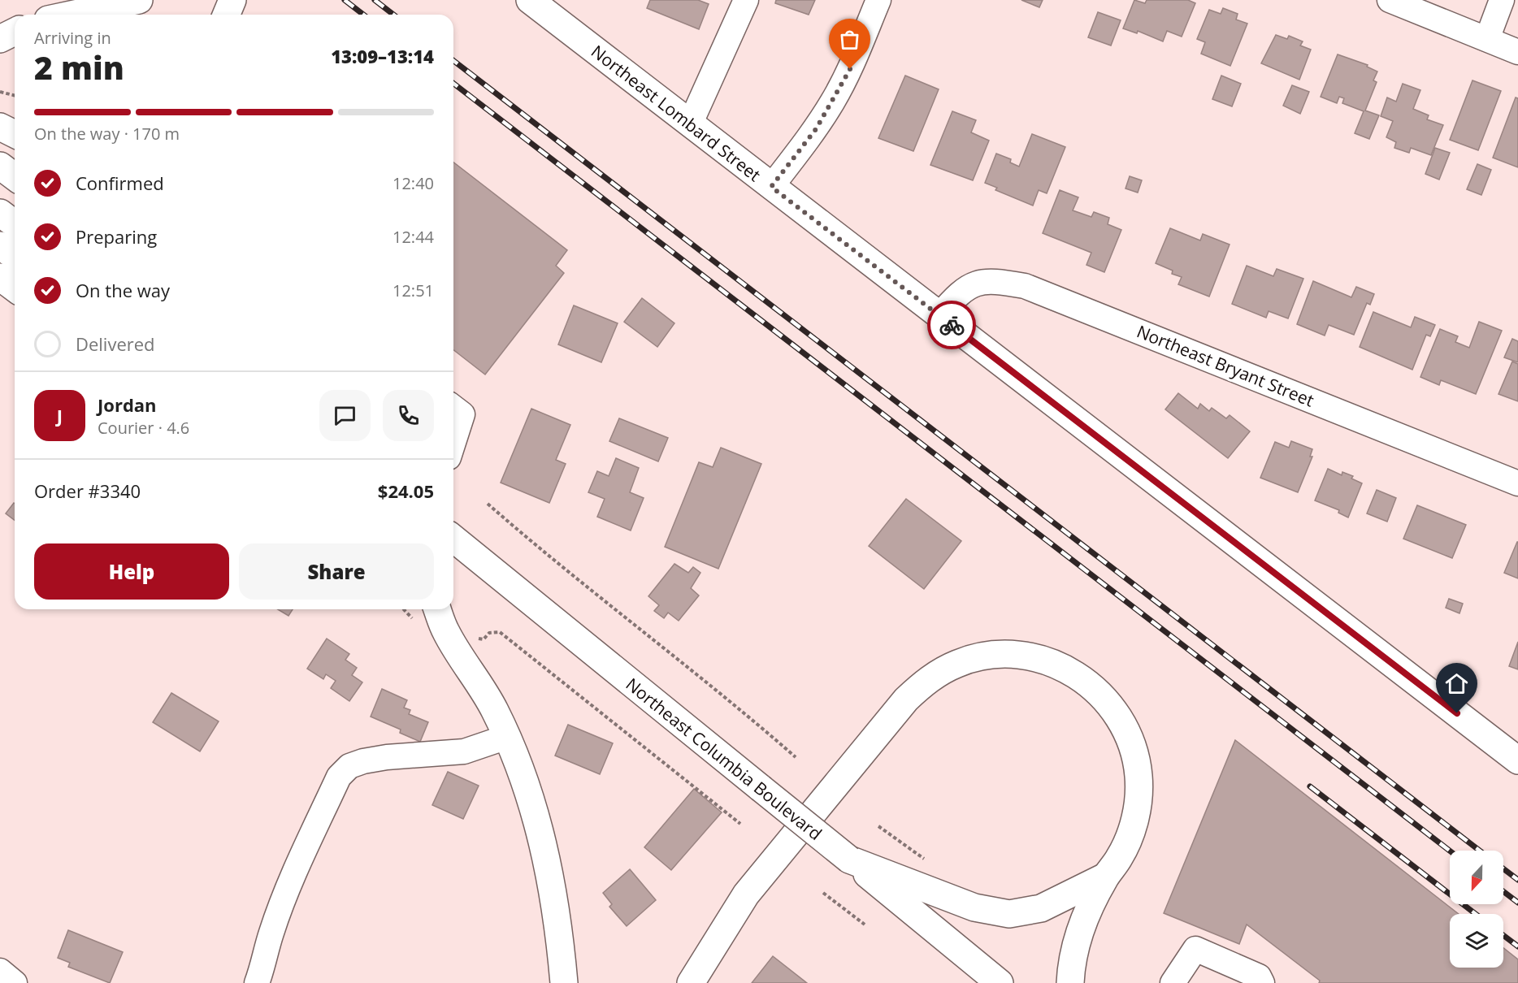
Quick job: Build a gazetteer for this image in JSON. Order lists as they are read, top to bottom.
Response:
{
  "streets": {
    "main road": ["Northeast Lombard Street", "Northeast Columbia Boulevard"],
    "street": ["Northeast Bryant Street"]
  },
  "crossings": [
    ["Northeast Lombard Street", "Northeast Bryant Street"]
  ],
  "north": "bottom",
  "page": {
    "heading": ["2 min", "Arriving in", "13:09–13:14"],
    "panel": [
      "Jordan",
      "Courier · 4.6",
      "Order #3340",
      "$24.05"
    ],
    "bar": "On the way · 170 m",
    "list": [
      ["Confirmed", "12:40"],
      ["Preparing", "12:44"],
      ["On the way", "12:51"],
      "Delivered"
    ],
    "round": "J",
    "buttons": ["Help", "Share"]
  }
}
